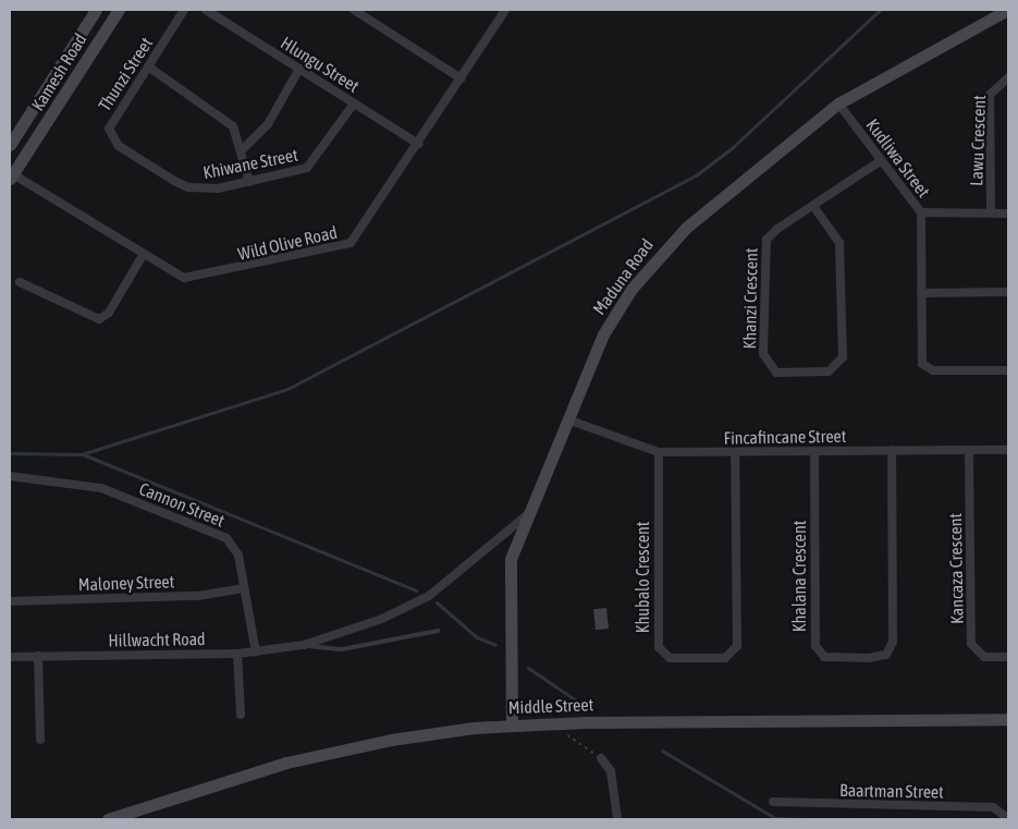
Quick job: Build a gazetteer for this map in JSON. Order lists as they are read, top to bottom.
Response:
{
  "streets": {
    "main road": ["Kamesh Road", "Maduna Road", "Middle Street"],
    "street": [
      "Hlungu Street",
      "Thunzi Street",
      "Lawu Crescent",
      "Kudliwa Street",
      "Khiwane Street",
      "Wild Olive Road",
      "Khanzi Crescent",
      "Fincafincane Street",
      "Cannon Street",
      "Kancaza Crescent",
      "Khalana Crescent",
      "Khubalo Crescent",
      "Maloney Street",
      "Hillwacht Road",
      "Baartman Street"
    ]
  },
  "crossings": [
    ["Hlungu Street", "Khiwane Street"],
    ["Hlungu Street", "Wild Olive Road"],
    ["Kamesh Road", "Wild Olive Road"],
    ["Thunzi Street", "Khiwane Street"],
    ["Lawu Crescent", "Kudliwa Street"],
    ["Kudliwa Street", "Maduna Road"],
    ["Kudliwa Street", "Khanzi Crescent"],
    ["Maduna Road", "Fincafincane Street"],
    ["Maduna Road", "Hillwacht Road"],
    ["Maduna Road", "Middle Street"],
    ["Fincafincane Street", "Kancaza Crescent"],
    ["Fincafincane Street", "Khalana Crescent"],
    ["Fincafincane Street", "Khubalo Crescent"],
    ["Cannon Street", "Maloney Street"],
    ["Cannon Street", "Hillwacht Road"]
  ]
}
